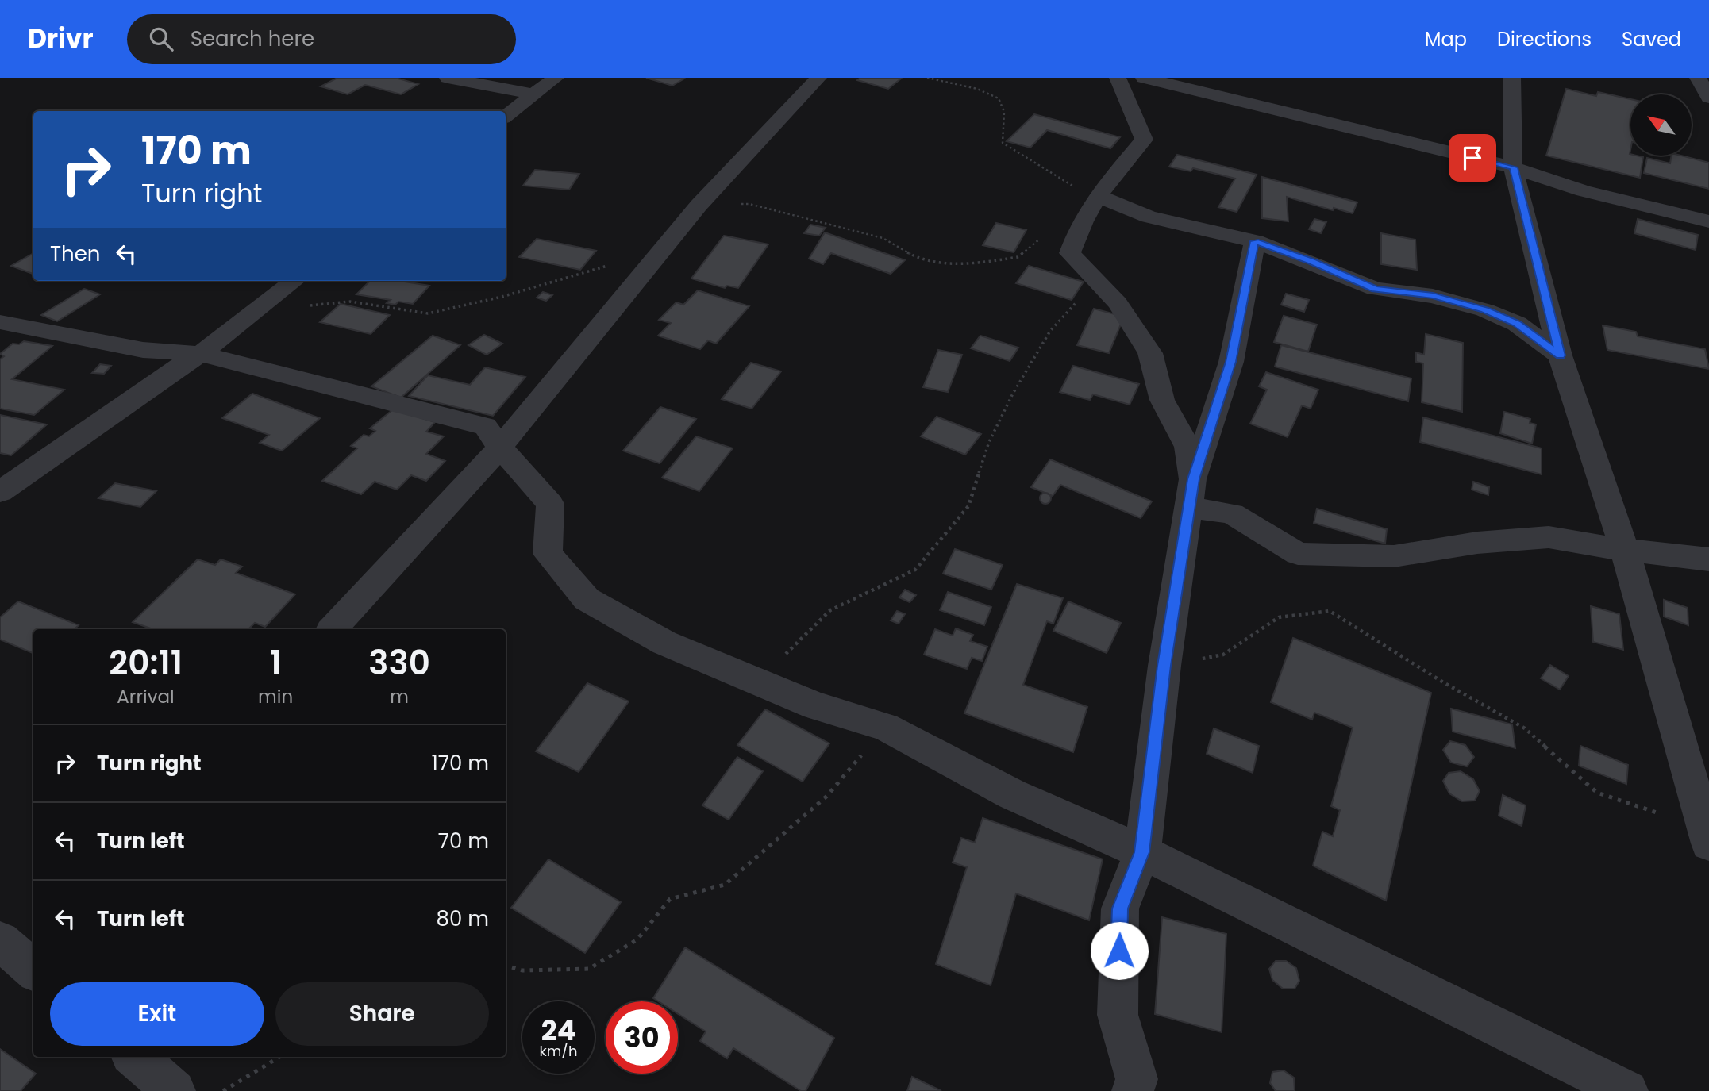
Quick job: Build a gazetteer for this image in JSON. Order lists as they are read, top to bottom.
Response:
{
  "north": "top left",
  "page": {
    "header": "Drivr",
    "search": "Search here",
    "nav": ["Map", "Directions", "Saved"],
    "turn": ["170 m", "Turn right"],
    "then": "Then",
    "eta": [
      "20:11",
      "Arrival",
      "1",
      "min",
      "330",
      "m"
    ],
    "list": [
      {
        "name": "Turn right",
        "value": "170 m"
      },
      {
        "name": "Turn left",
        "value": "70 m"
      },
      {
        "name": "Turn left",
        "value": "80 m"
      }
    ],
    "buttons": ["Exit", "Share"],
    "speed": "24 km/h",
    "limit": "30"
  }
}
